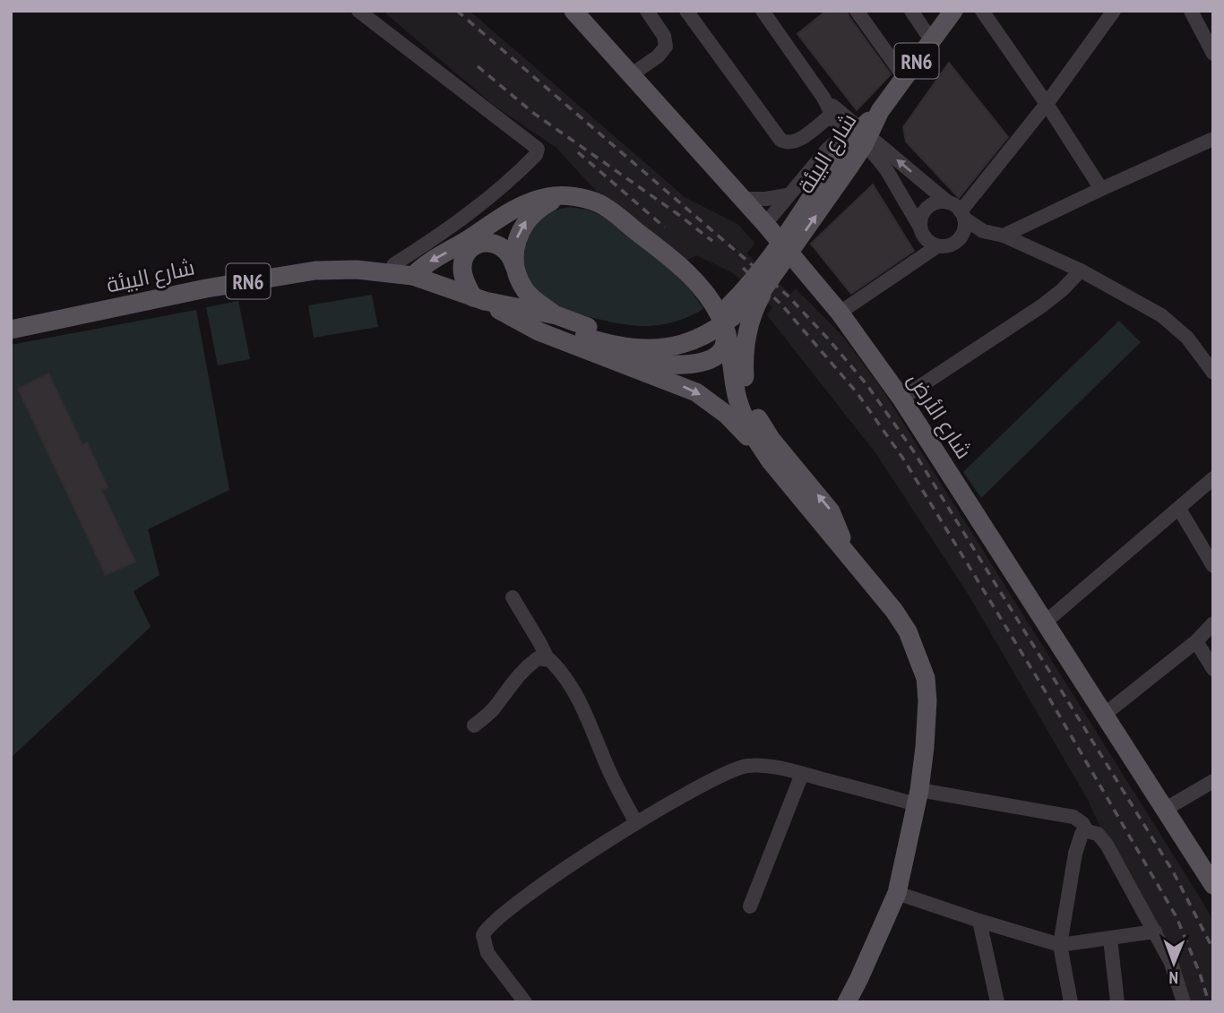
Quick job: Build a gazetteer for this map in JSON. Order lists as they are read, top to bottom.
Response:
{
  "streets": {
    "main road": ["RN6", "شارع البيئة", "شارع الأرض"]
  },
  "crossings": [
    ["RN6", "شارع البيئة"]
  ],
  "north": "bottom"
}
